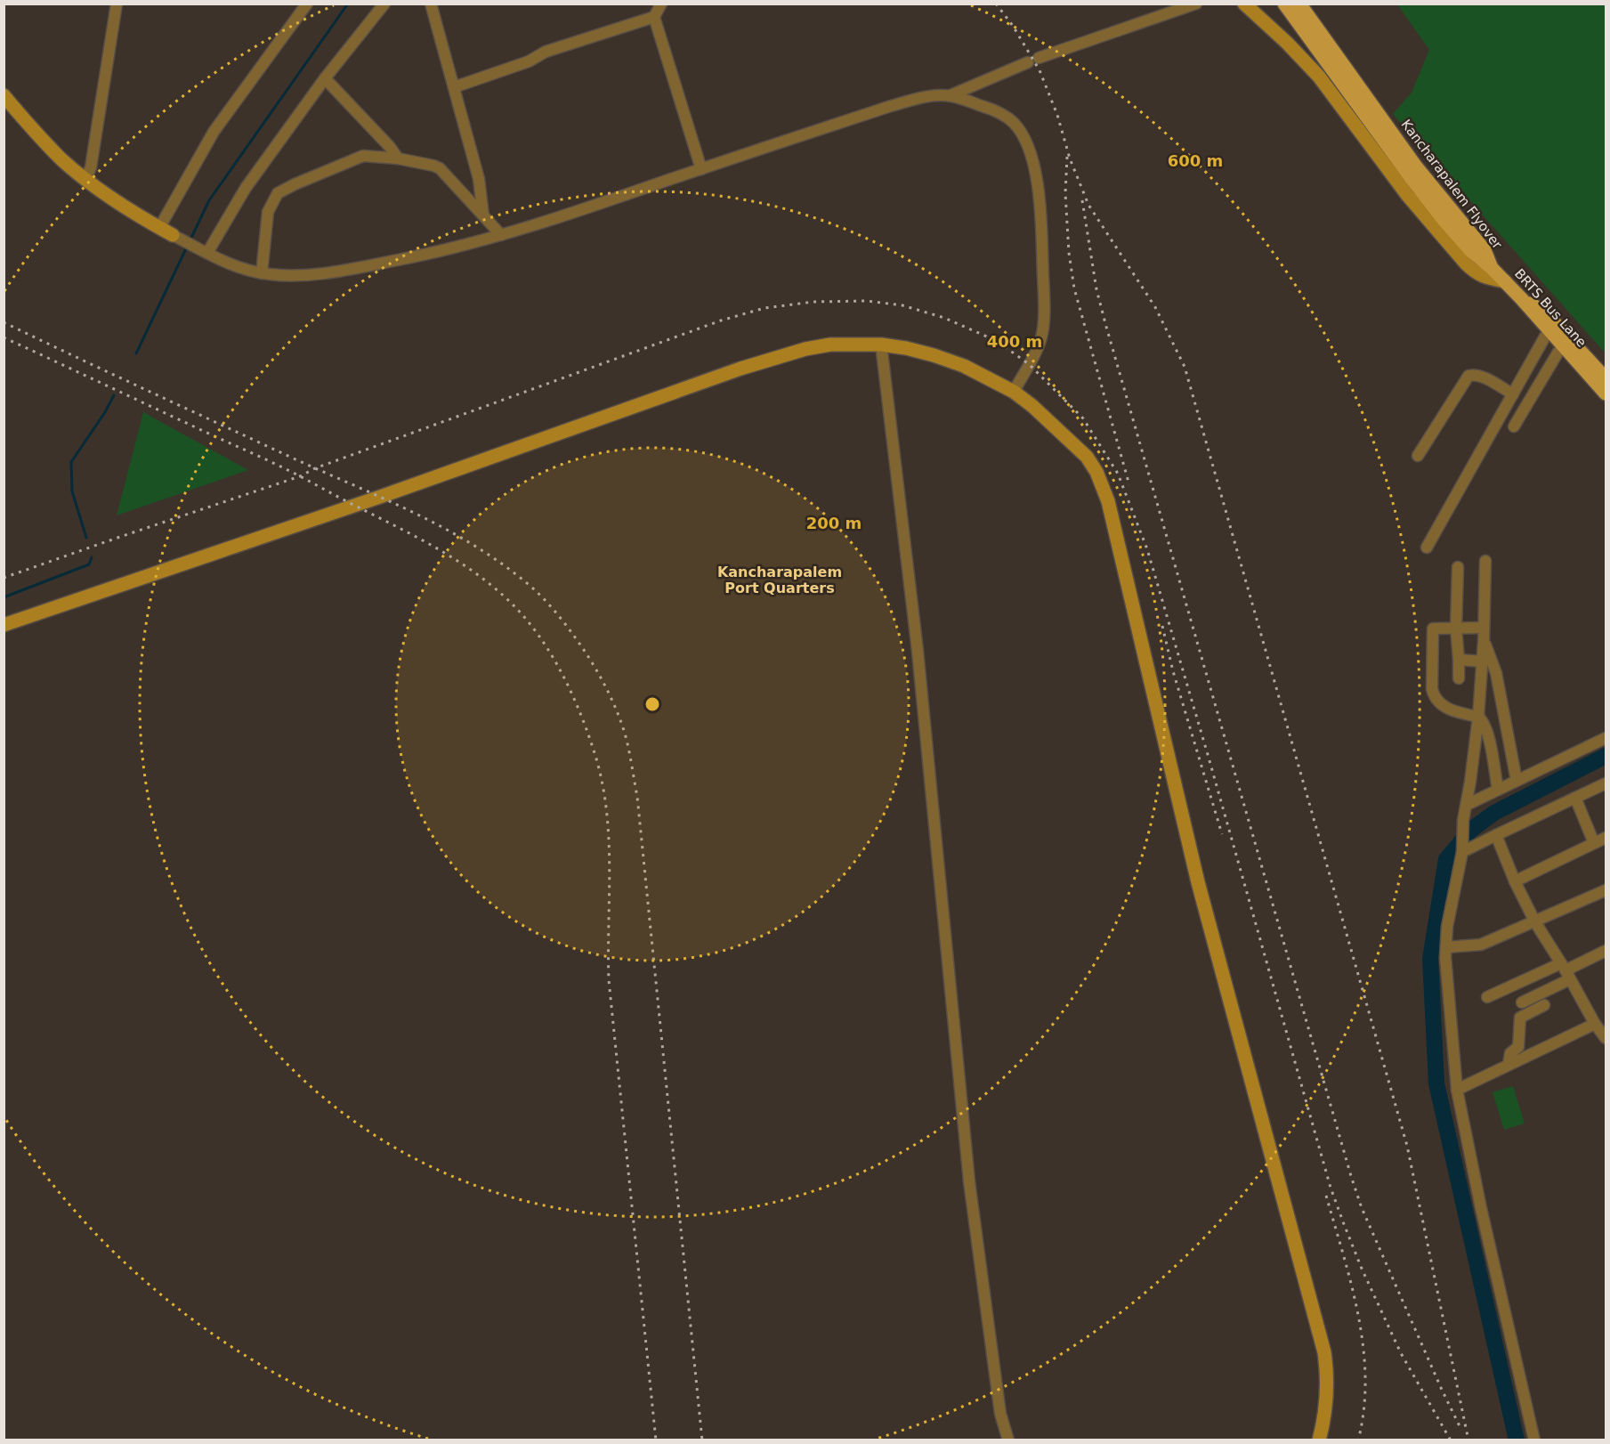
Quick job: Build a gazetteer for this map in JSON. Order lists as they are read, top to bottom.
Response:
{
  "streets": {
    "main road": ["Kancharapalem Flyover", "BRTS Bus Lane"]
  },
  "crossings": [
    ["Kancharapalem Flyover", "BRTS Bus Lane"]
  ],
  "districts": ["Kancharapalem Port Quarters"],
  "rings": ["600 m", "400 m", "200 m"]
}
